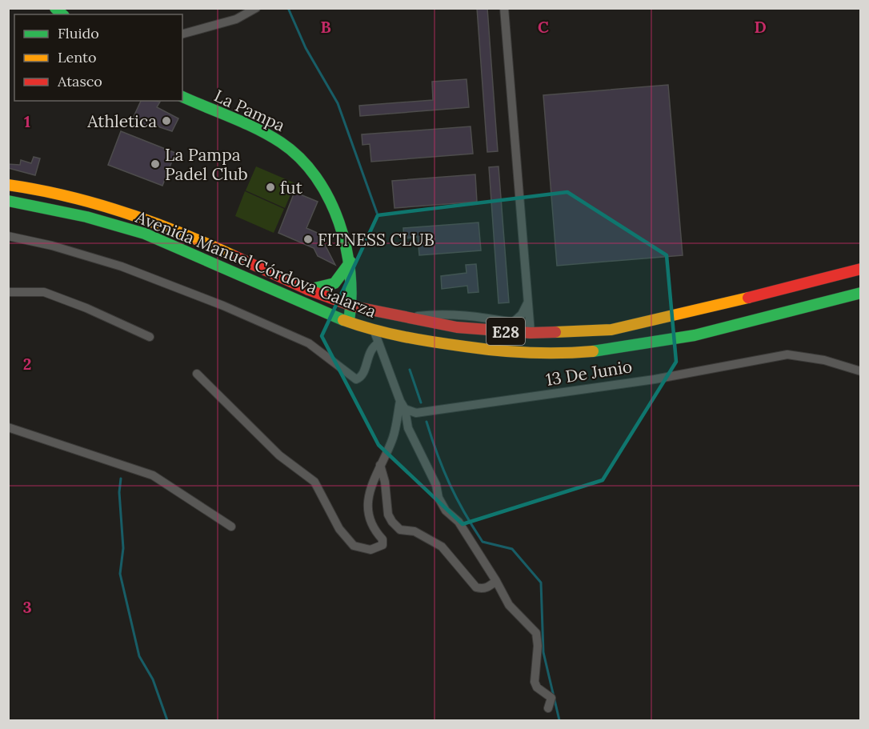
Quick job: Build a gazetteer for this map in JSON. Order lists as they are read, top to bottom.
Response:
{
  "streets": {
    "main road": ["La Pampa", "Avenida Manuel Córdova Galarza", "E28"],
    "street": ["13 De Junio"]
  },
  "crossings": [
    ["La Pampa", "Avenida Manuel Córdova Galarza"]
  ],
  "places": [
    "Athletica",
    "La Pampa Padel Club",
    "fut",
    "FITNESS CLUB"
  ],
  "legend": ["Fluido", "Lento", "Atasco"],
  "grid": {
    "columns": ["B", "C", "D"],
    "rows": ["1", "2", "3"]
  }
}
